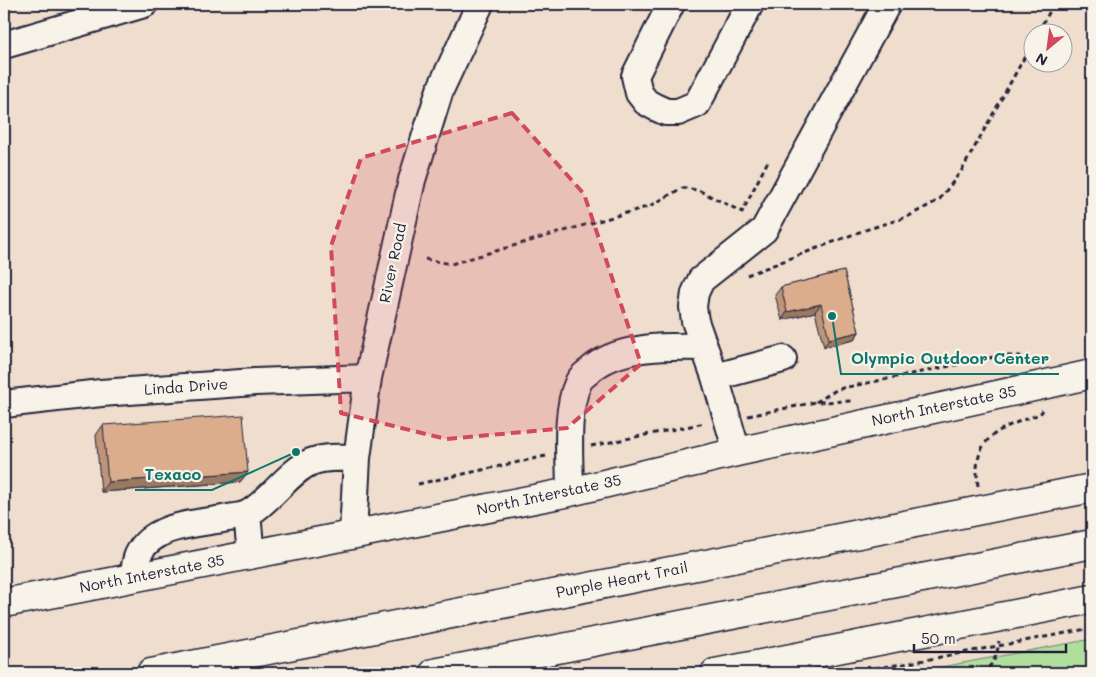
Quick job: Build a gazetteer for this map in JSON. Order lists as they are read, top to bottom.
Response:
{
  "streets": {
    "main road": ["North Interstate 35", "Purple Heart Trail"],
    "street": ["River Road", "Linda Drive"]
  },
  "crossings": [
    ["River Road", "Linda Drive"],
    ["River Road", "North Interstate 35"]
  ],
  "places": ["Olympic Outdoor Center", "Texaco"],
  "scale_bar": "50 m",
  "north": "bottom left"
}
